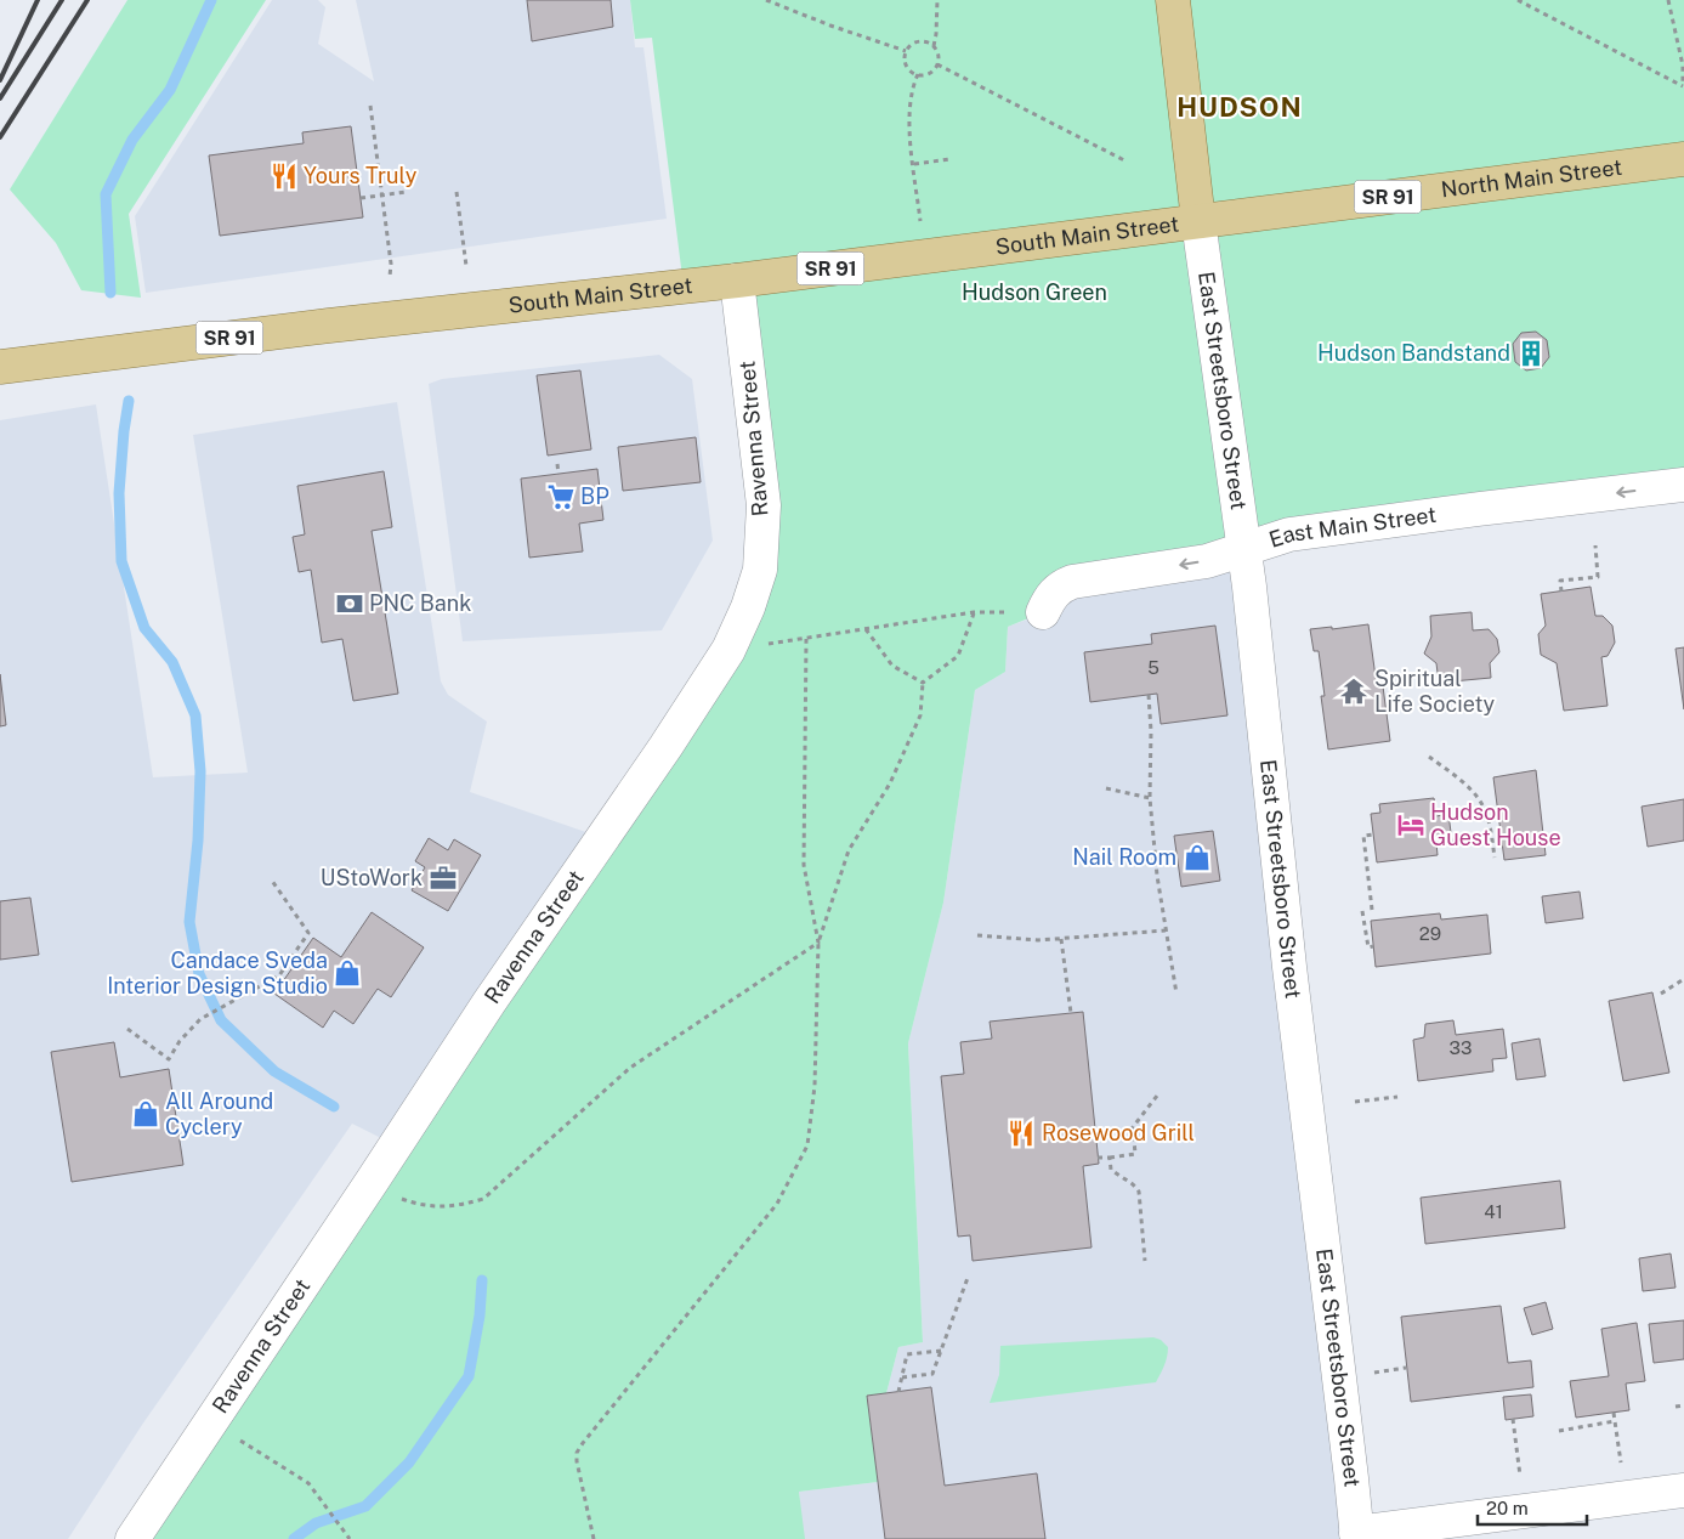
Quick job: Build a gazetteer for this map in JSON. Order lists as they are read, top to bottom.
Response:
{
  "streets": {
    "main road": ["North Main Street", "SR 91", "South Main Street"],
    "street": ["East Streetsboro Street", "Ravenna Street", "East Main Street"]
  },
  "crossings": [
    ["North Main Street", "South Main Street"],
    ["North Main Street", "East Streetsboro Street"],
    ["South Main Street", "East Streetsboro Street"],
    ["South Main Street", "Ravenna Street"],
    ["East Streetsboro Street", "East Main Street"]
  ],
  "one_way": ["East Main Street"],
  "districts": ["HUDSON"],
  "parks": ["Hudson Green"],
  "places": {
    "restaurant": ["Yours Truly", "Rosewood Grill"],
    "building": ["Hudson Bandstand"],
    "supermarket": ["BP"],
    "bank": ["PNC Bank"],
    "temple": ["Spiritual Life Society"],
    "hotel": ["Hudson Guest House"],
    "shop": ["Nail Room", "Candace Sveda Interior Design Studio", "All Around Cyclery"],
    "office": ["UStoWork"]
  },
  "house_numbers": [
    "5",
    "29",
    "33",
    "41"
  ],
  "scale_bar": "20 m"
}
